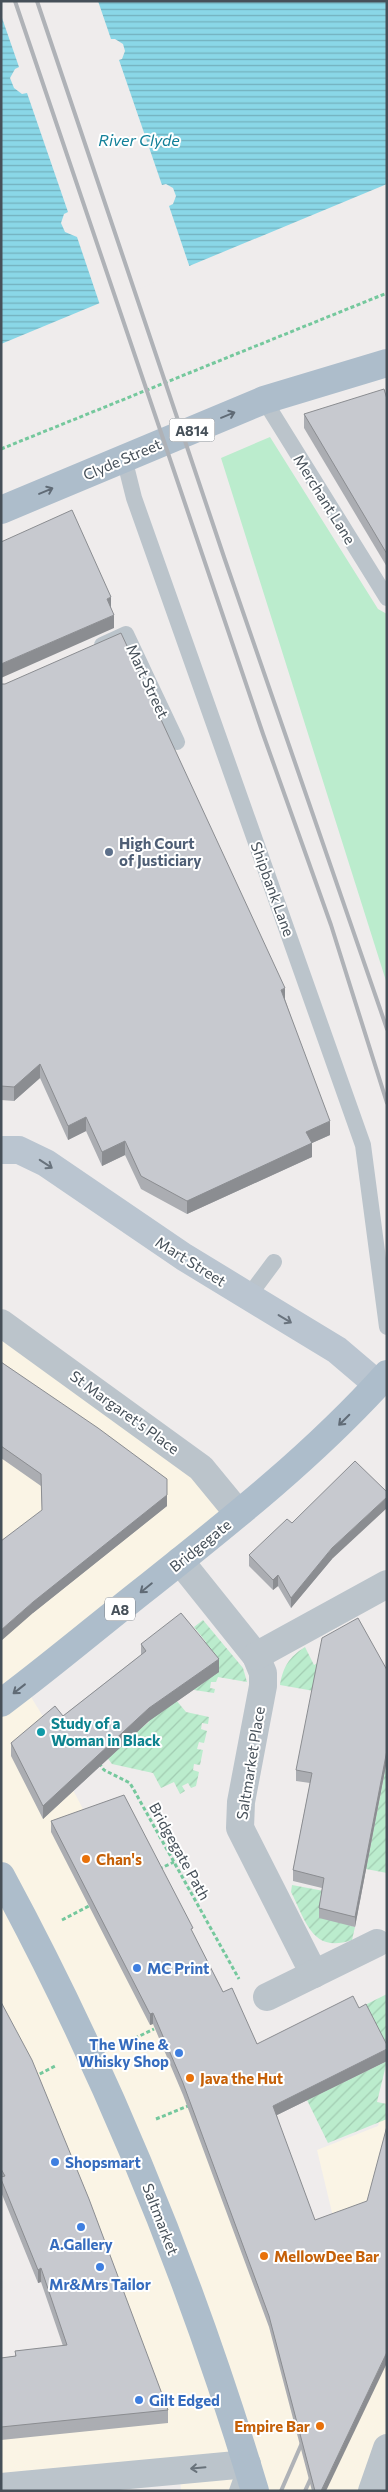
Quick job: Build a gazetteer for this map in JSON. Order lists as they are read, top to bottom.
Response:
{
  "streets": {
    "main road": [
      "A814",
      "Clyde Street",
      "Bridgegate",
      "A8",
      "Saltmarket"
    ],
    "street": ["Mart Street", "St Margaret's Place", "Saltmarket Place"],
    "lane": ["Merchant Lane", "Shipbank Lane"],
    "path": ["Bridgegate Path"]
  },
  "crossings": [
    ["Clyde Street", "Merchant Lane"],
    ["Clyde Street", "Shipbank Lane"],
    ["Mart Street", "Bridgegate"],
    ["St Margaret's Place", "Bridgegate"],
    ["Bridgegate", "Saltmarket Place"]
  ],
  "one_way": ["Clyde Street", "Mart Street", "Bridgegate"],
  "water": ["River Clyde"],
  "places": [
    "High Court of Justiciary",
    "Study of a Woman in Black",
    "Chan's",
    "MC Print",
    "The Wine & Whisky Shop",
    "Java the Hut",
    "Shopsmart",
    "A.Gallery",
    "MellowDee Bar",
    "Mr&Mrs Tailor",
    "Gilt Edged",
    "Empire Bar"
  ]
}
